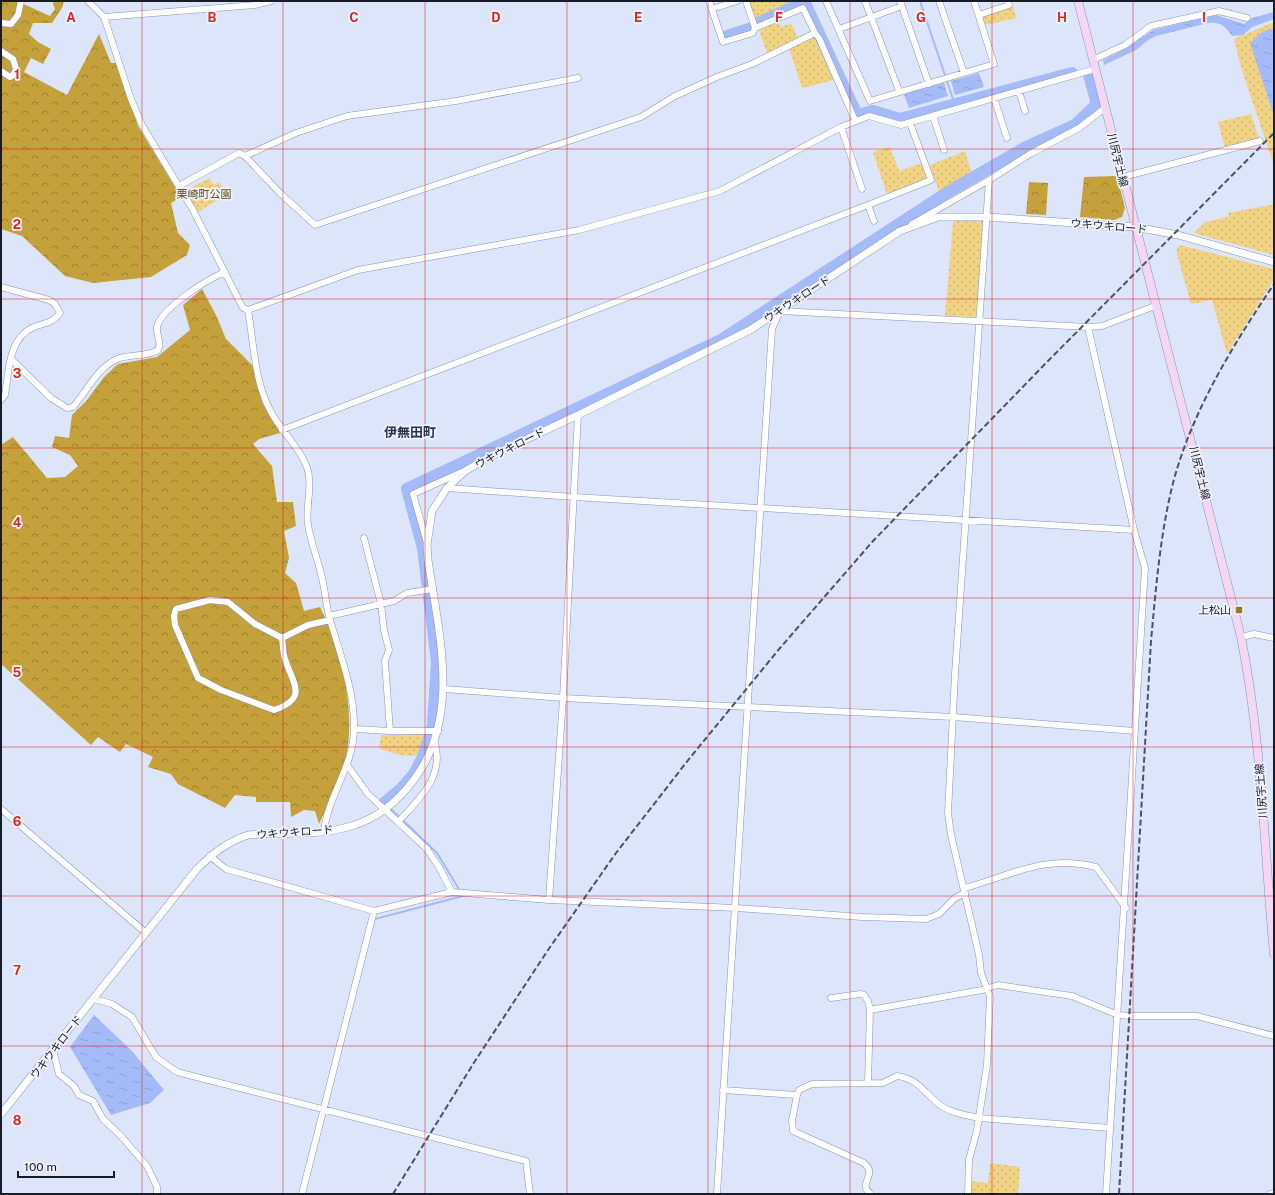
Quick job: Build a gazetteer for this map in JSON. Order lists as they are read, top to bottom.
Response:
{
  "streets": {
    "main road": ["川尻宇土線"],
    "street": ["ウキウキロード"]
  },
  "crossings": [
    ["川尻宇土線", "ウキウキロード"]
  ],
  "districts": ["伊無田町"],
  "parks": ["栗崎町公園"],
  "places": {
    "transit": ["上松山"]
  },
  "scale_bar": "100 m",
  "grid": {
    "columns": [
      "A",
      "B",
      "C",
      "D",
      "E",
      "F",
      "G",
      "H",
      "I"
    ],
    "rows": [
      "1",
      "2",
      "3",
      "4",
      "5",
      "6",
      "7",
      "8"
    ]
  }
}
